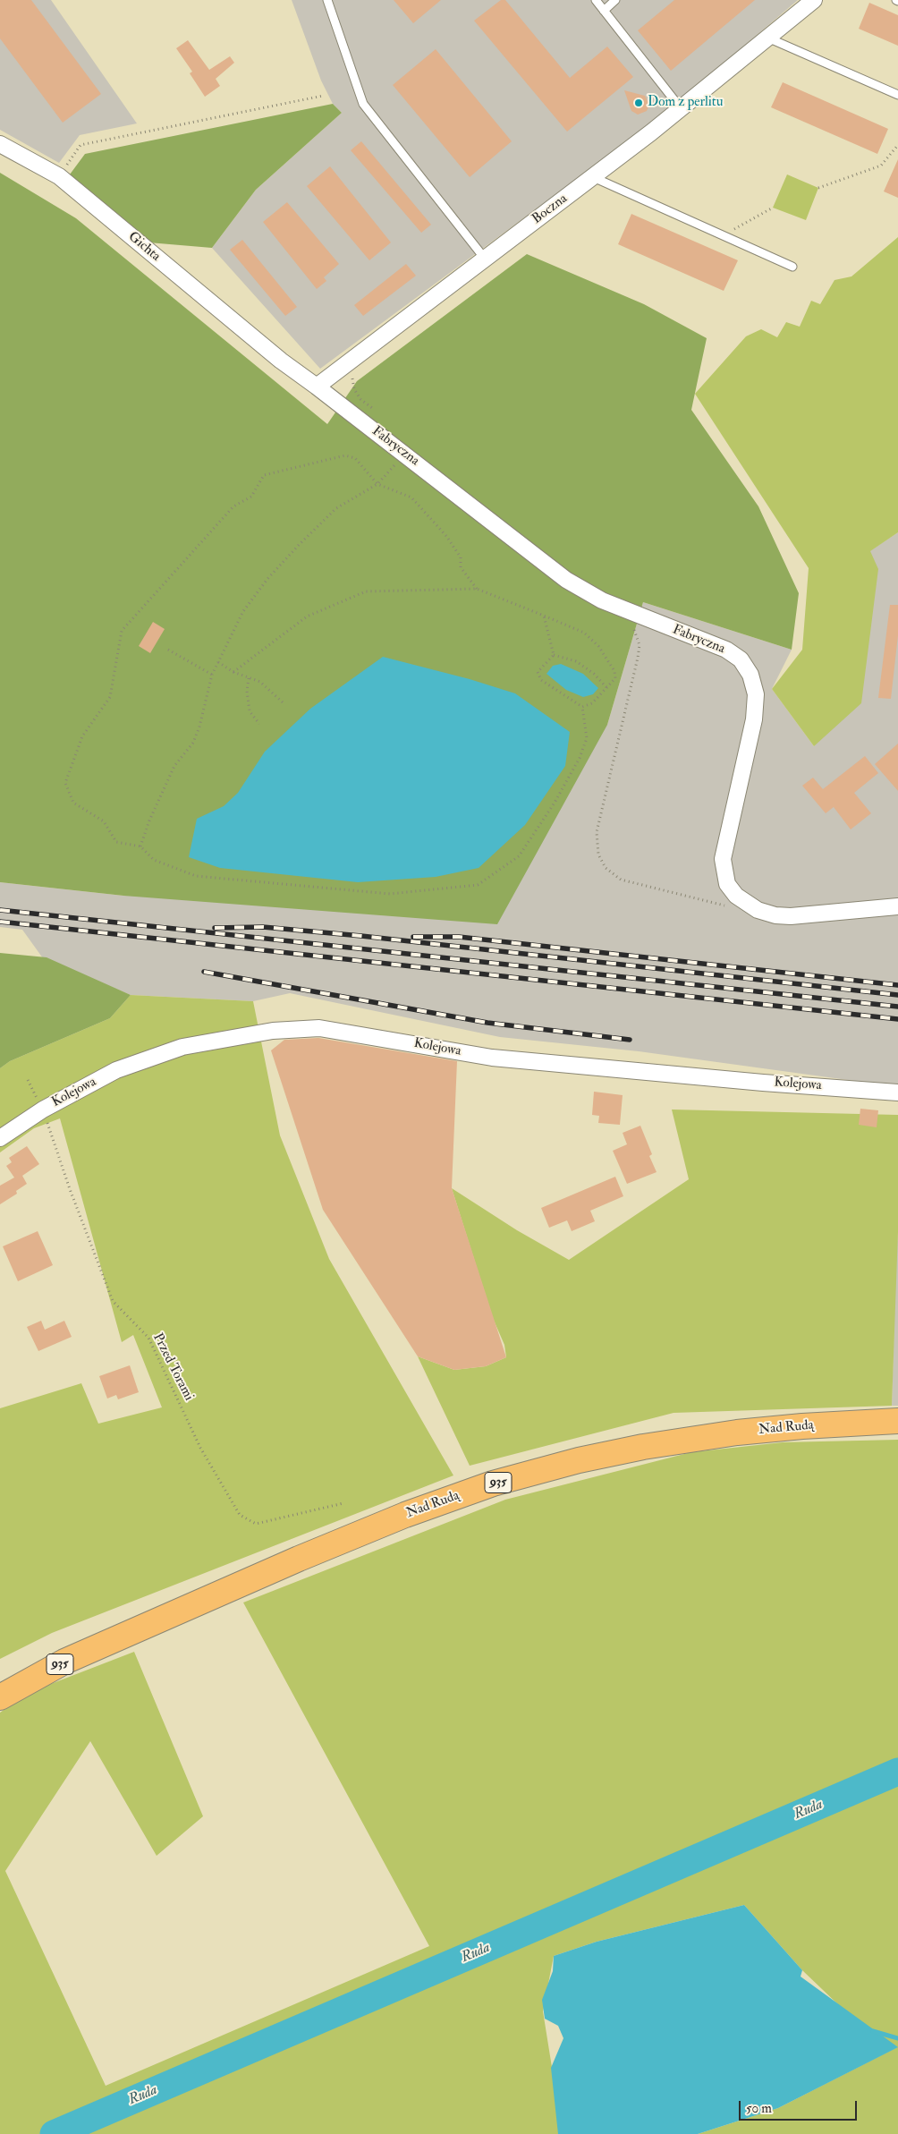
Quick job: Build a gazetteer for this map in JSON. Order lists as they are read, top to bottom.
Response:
{
  "streets": {
    "main road": ["Nad Rudą", "935"],
    "street": [
      "Boczna",
      "Gichta",
      "Fabryczna",
      "Kolejowa"
    ],
    "path": ["Przed Torami"]
  },
  "crossings": [
    ["Boczna", "Gichta"],
    ["Boczna", "Fabryczna"],
    ["Gichta", "Fabryczna"],
    ["Kolejowa", "Przed Torami"]
  ],
  "water": ["Ruda"],
  "places": ["Dom z perlitu"],
  "scale_bar": "50 m"
}
